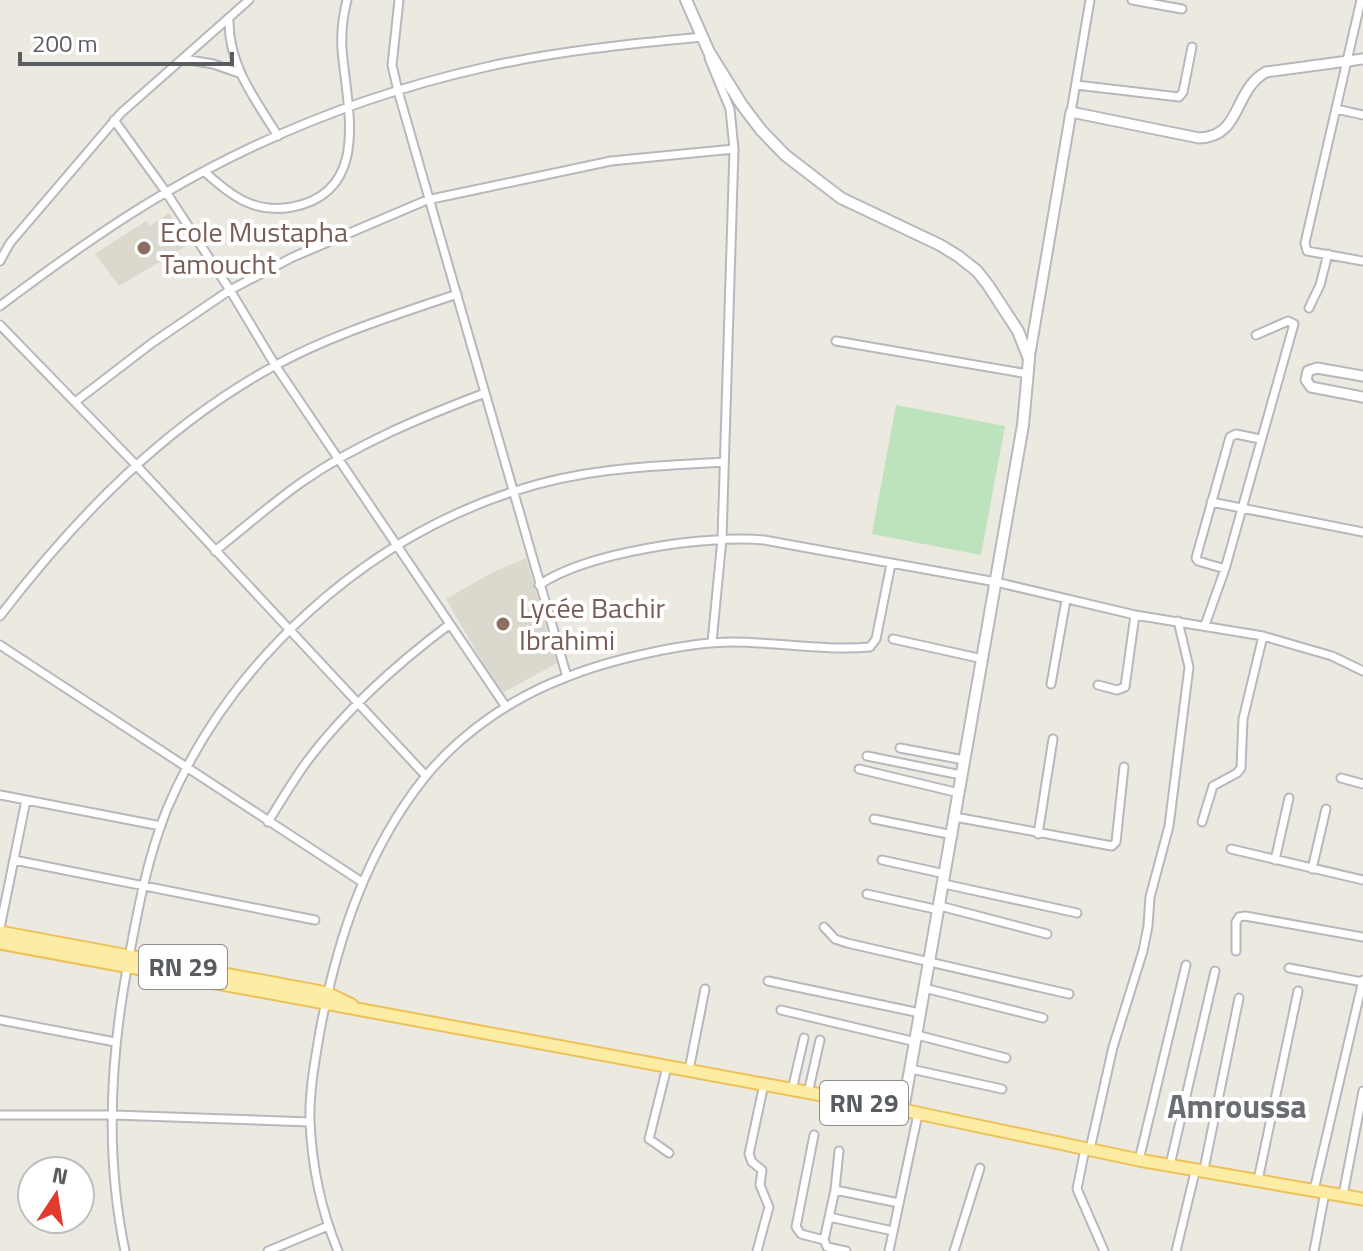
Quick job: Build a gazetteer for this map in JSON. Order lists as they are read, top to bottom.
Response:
{
  "streets": {
    "main road": ["RN 29"]
  },
  "districts": ["Amroussa"],
  "places": ["Ecole Mustapha Tamoucht", "Lycée Bachir Ibrahimi"],
  "scale_bar": "200 m",
  "north": "top"
}
